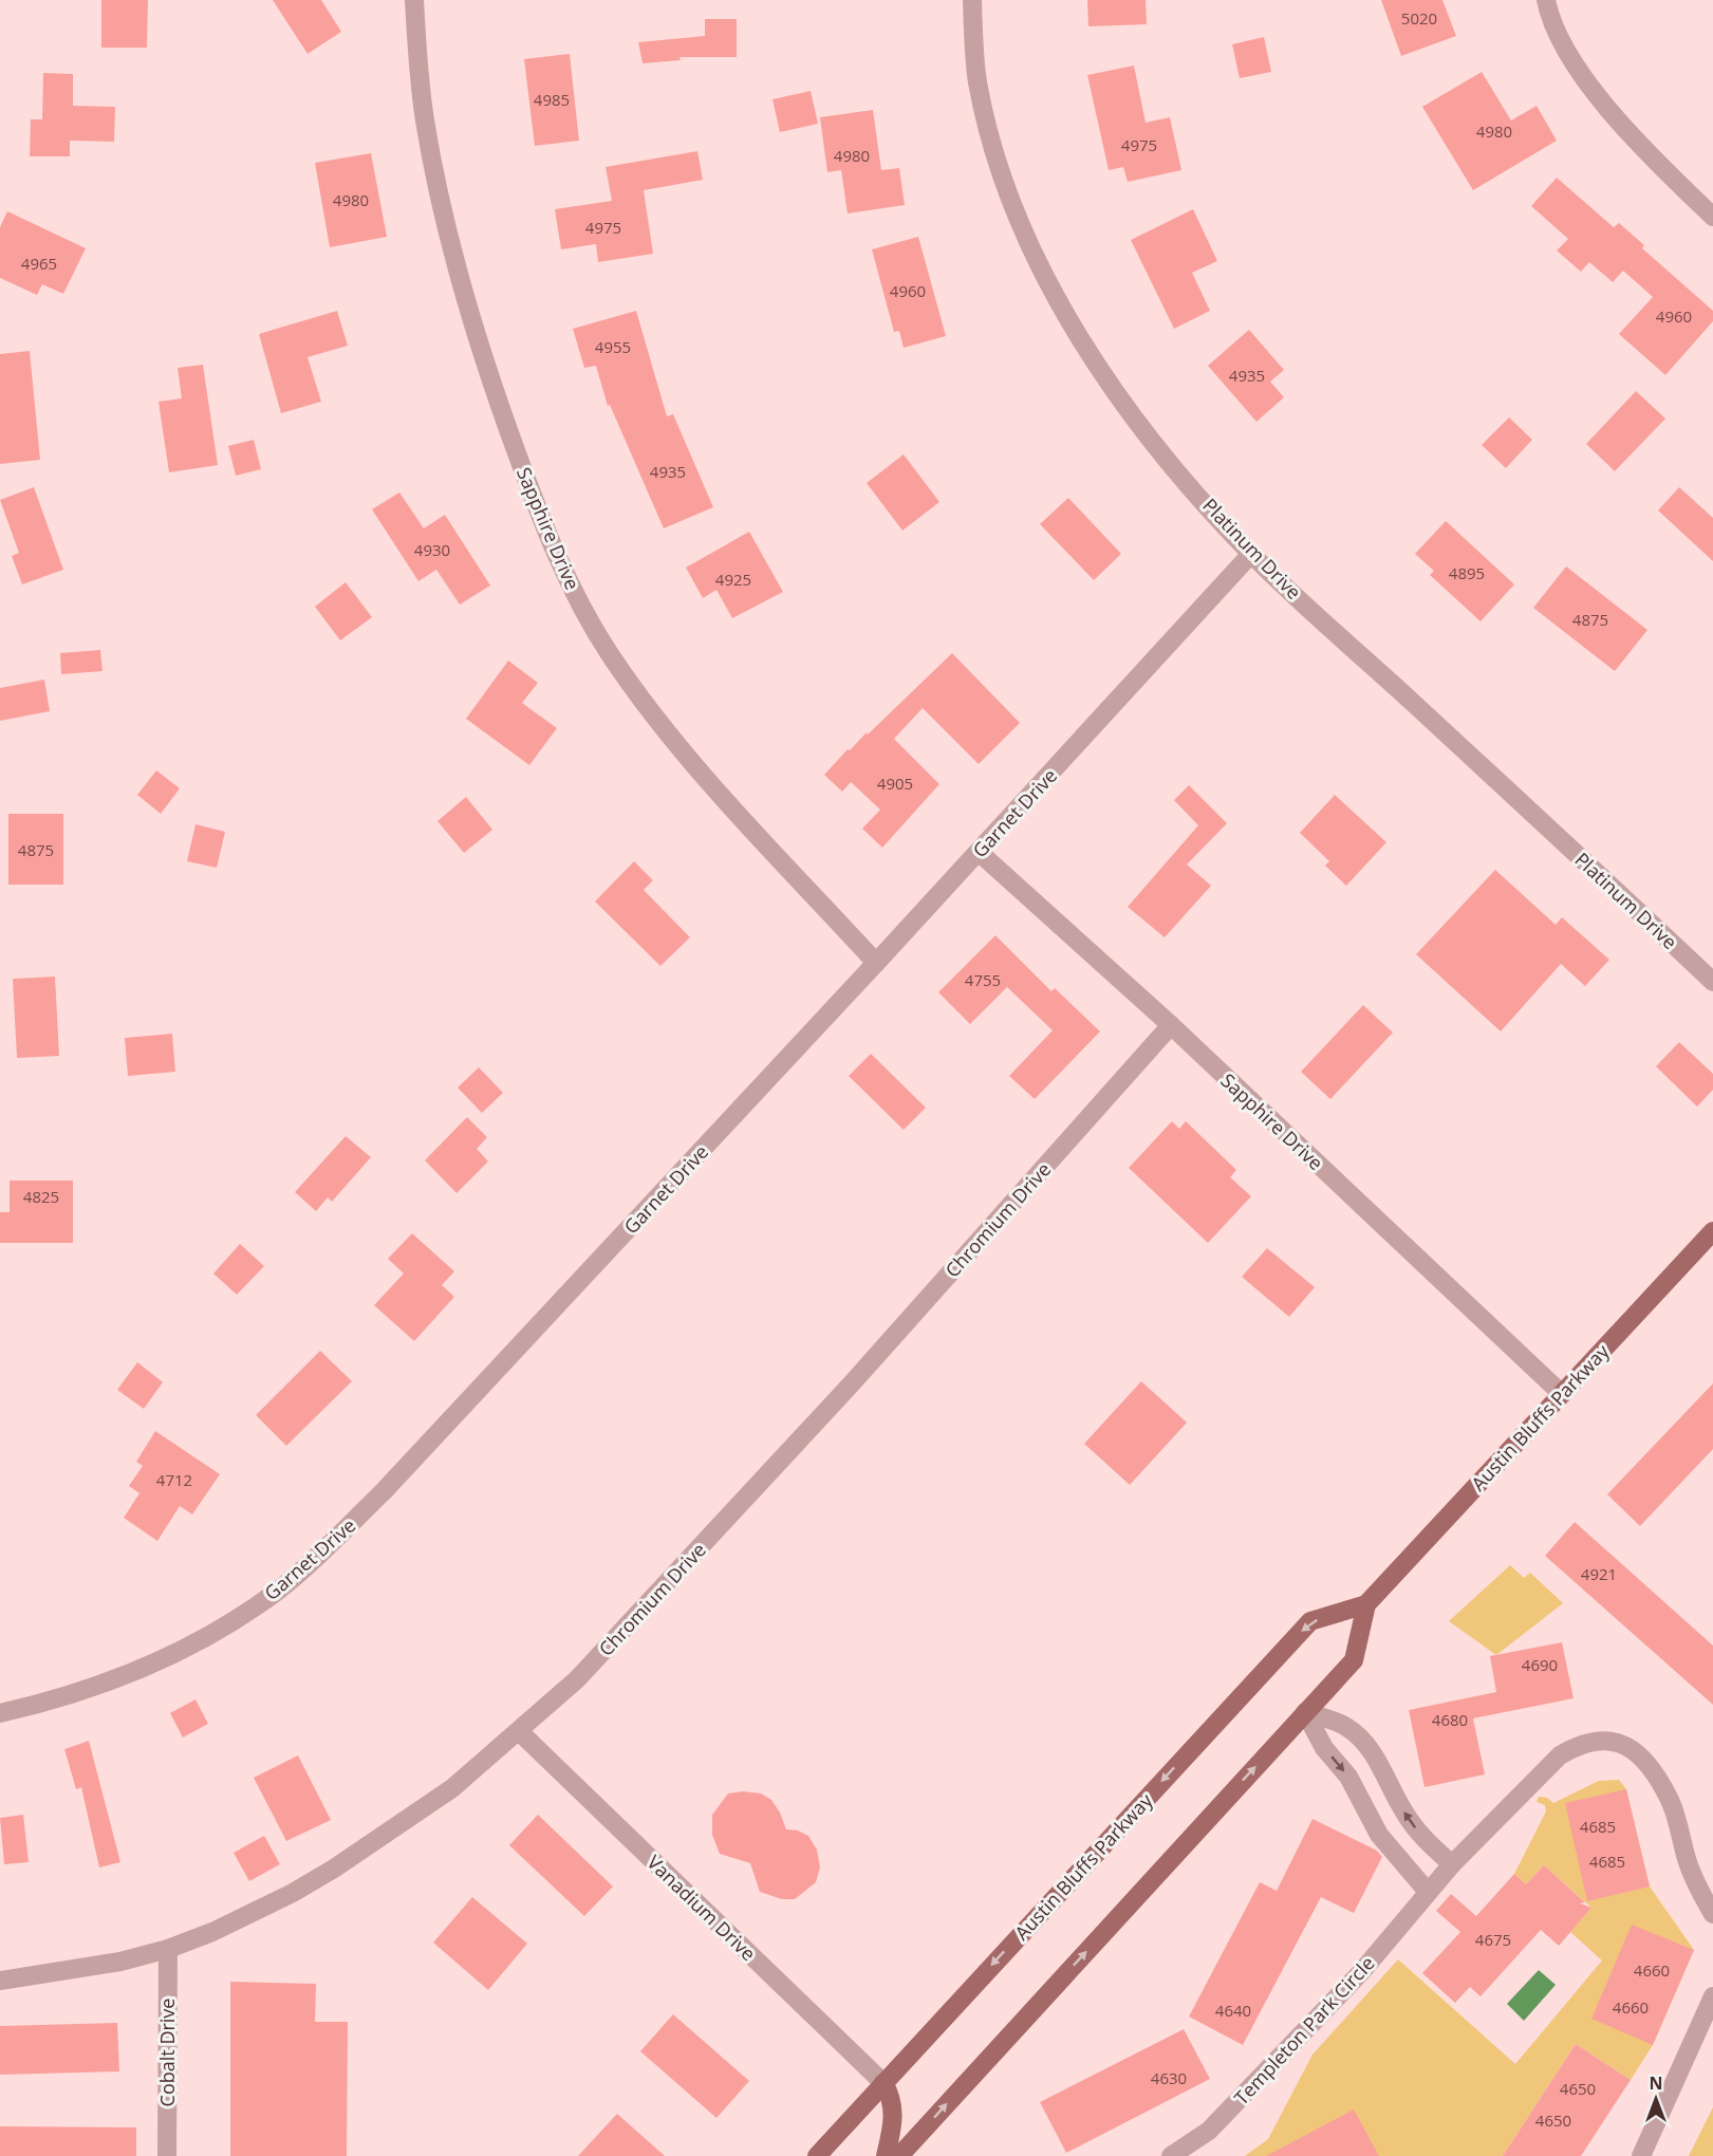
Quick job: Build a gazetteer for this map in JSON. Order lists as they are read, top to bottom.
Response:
{
  "streets": {
    "main road": ["Austin Bluffs Parkway"],
    "street": [
      "Sapphire Drive",
      "Platinum Drive",
      "Garnet Drive",
      "Chromium Drive",
      "Vanadium Drive",
      "Templeton Park Circle",
      "Cobalt Drive"
    ]
  },
  "crossings": [
    ["Sapphire Drive", "Garnet Drive"],
    ["Sapphire Drive", "Chromium Drive"],
    ["Sapphire Drive", "Austin Bluffs Parkway"],
    ["Platinum Drive", "Garnet Drive"],
    ["Chromium Drive", "Vanadium Drive"],
    ["Chromium Drive", "Cobalt Drive"],
    ["Austin Bluffs Parkway", "Vanadium Drive"]
  ],
  "house_numbers": [
    "5020",
    "4985",
    "4980",
    "4975",
    "4980",
    "4980",
    "4975",
    "4965",
    "4960",
    "4960",
    "4955",
    "4935",
    "4935",
    "4930",
    "4895",
    "4925",
    "4875",
    "4905",
    "4875",
    "4755",
    "4825",
    "4712",
    "4921",
    "4690",
    "4680",
    "4685",
    "4685",
    "4675",
    "4660",
    "4660",
    "4640",
    "4630",
    "4650",
    "4650"
  ],
  "north": "top"
}
